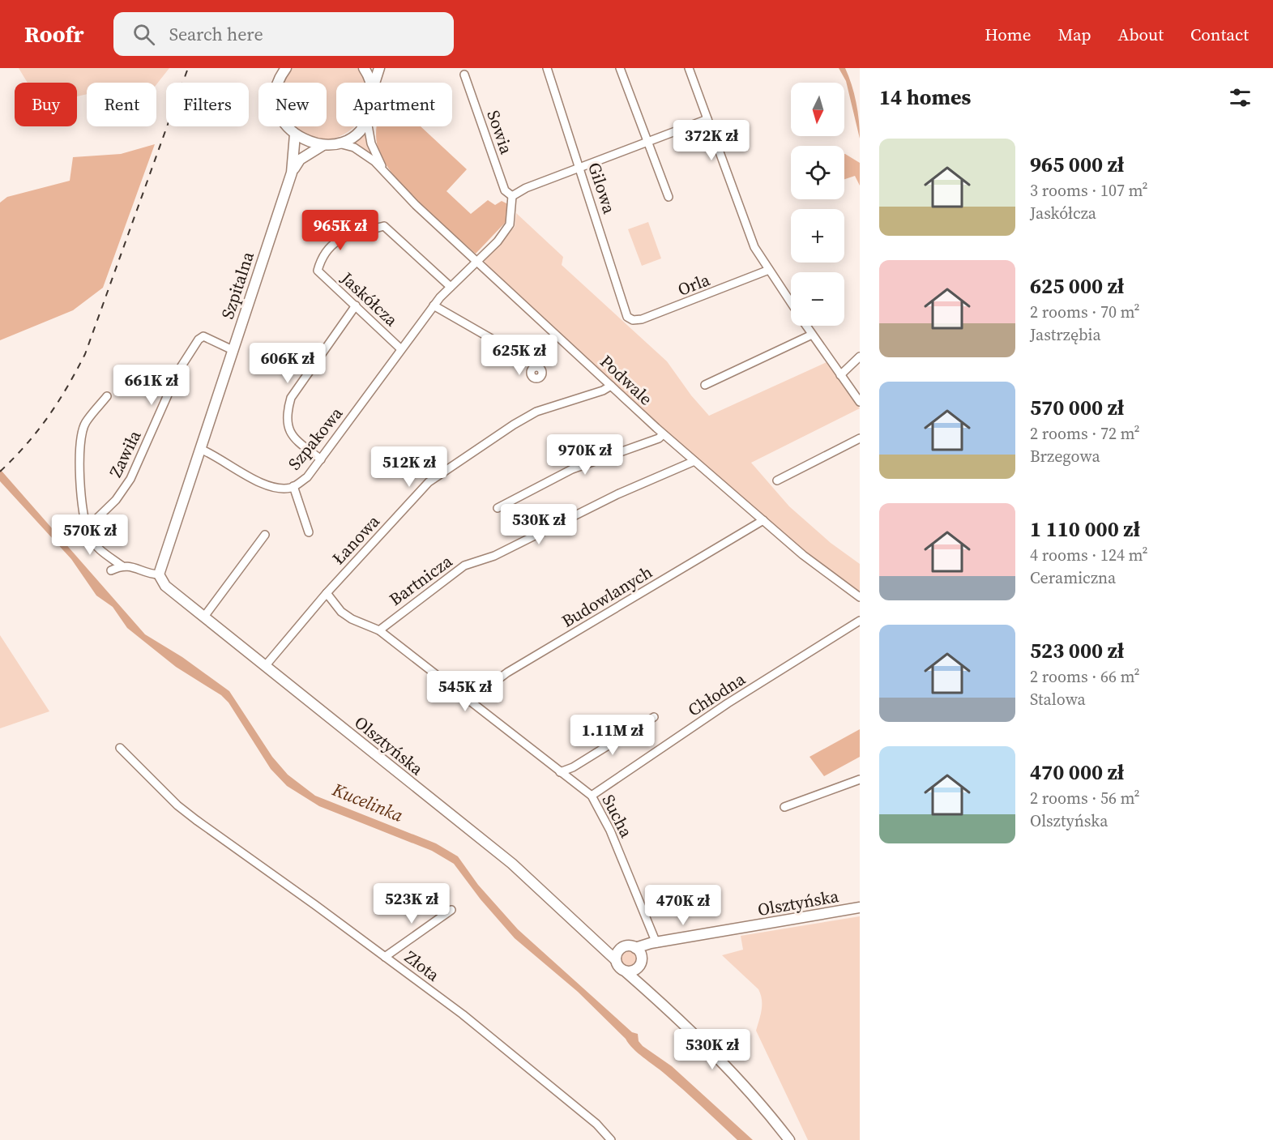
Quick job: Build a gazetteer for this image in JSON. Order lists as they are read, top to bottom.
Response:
{
  "streets": {
    "street": [
      "Sowia",
      "Gilowa",
      "Orla",
      "Szpitalna",
      "Jaskółcza",
      "Podwale",
      "Szpakowa",
      "Zawiła",
      "Łanowa",
      "Bartnicza",
      "Budowlanych",
      "Chłodna",
      "Olsztyńska",
      "Sucha",
      "Złota"
    ]
  },
  "crossings": [
    ["Sowia", "Szpakowa"],
    ["Gilowa", "Orla"],
    ["Szpitalna", "Szpakowa"],
    ["Szpitalna", "Zawiła"],
    ["Szpitalna", "Olsztyńska"],
    ["Jaskółcza", "Szpakowa"],
    ["Podwale", "Szpakowa"],
    ["Podwale", "Łanowa"],
    ["Podwale", "Bartnicza"],
    ["Podwale", "Budowlanych"],
    ["Łanowa", "Olsztyńska"],
    ["Łanowa", "Sucha"],
    ["Bartnicza", "Sucha"],
    ["Budowlanych", "Sucha"],
    ["Chłodna", "Sucha"],
    ["Olsztyńska", "Sucha"]
  ],
  "water": ["Kucelinka"],
  "north": "bottom",
  "page": {
    "header": "Roofr",
    "search": "Search here",
    "nav": [
      "Home",
      "Map",
      "About",
      "Contact"
    ],
    "heading": "14 homes",
    "map_buttons": ["+", "−"],
    "chip": [
      "Buy",
      "Rent",
      "Filters",
      "New",
      "Apartment"
    ],
    "price": [
      "372K zł",
      "965K zł",
      "625K zł",
      "606K zł",
      "661K zł",
      "970K zł",
      "512K zł",
      "530K zł",
      "570K zł",
      "545K zł",
      "1.11M zł",
      "523K zł",
      "470K zł",
      "530K zł"
    ],
    "list": [
      {
        "name": "965 000 zł",
        "note": "3 rooms · 107 m² · Jaskółcza"
      },
      {
        "name": "625 000 zł",
        "note": "2 rooms · 70 m² · Jastrzębia"
      },
      {
        "name": "570 000 zł",
        "note": "2 rooms · 72 m² · Brzegowa"
      },
      {
        "name": "1 110 000 zł",
        "note": "4 rooms · 124 m² · Ceramiczna"
      },
      {
        "name": "523 000 zł",
        "note": "2 rooms · 66 m² · Stalowa"
      },
      {
        "name": "470 000 zł",
        "note": "2 rooms · 56 m² · Olsztyńska"
      }
    ]
  }
}
